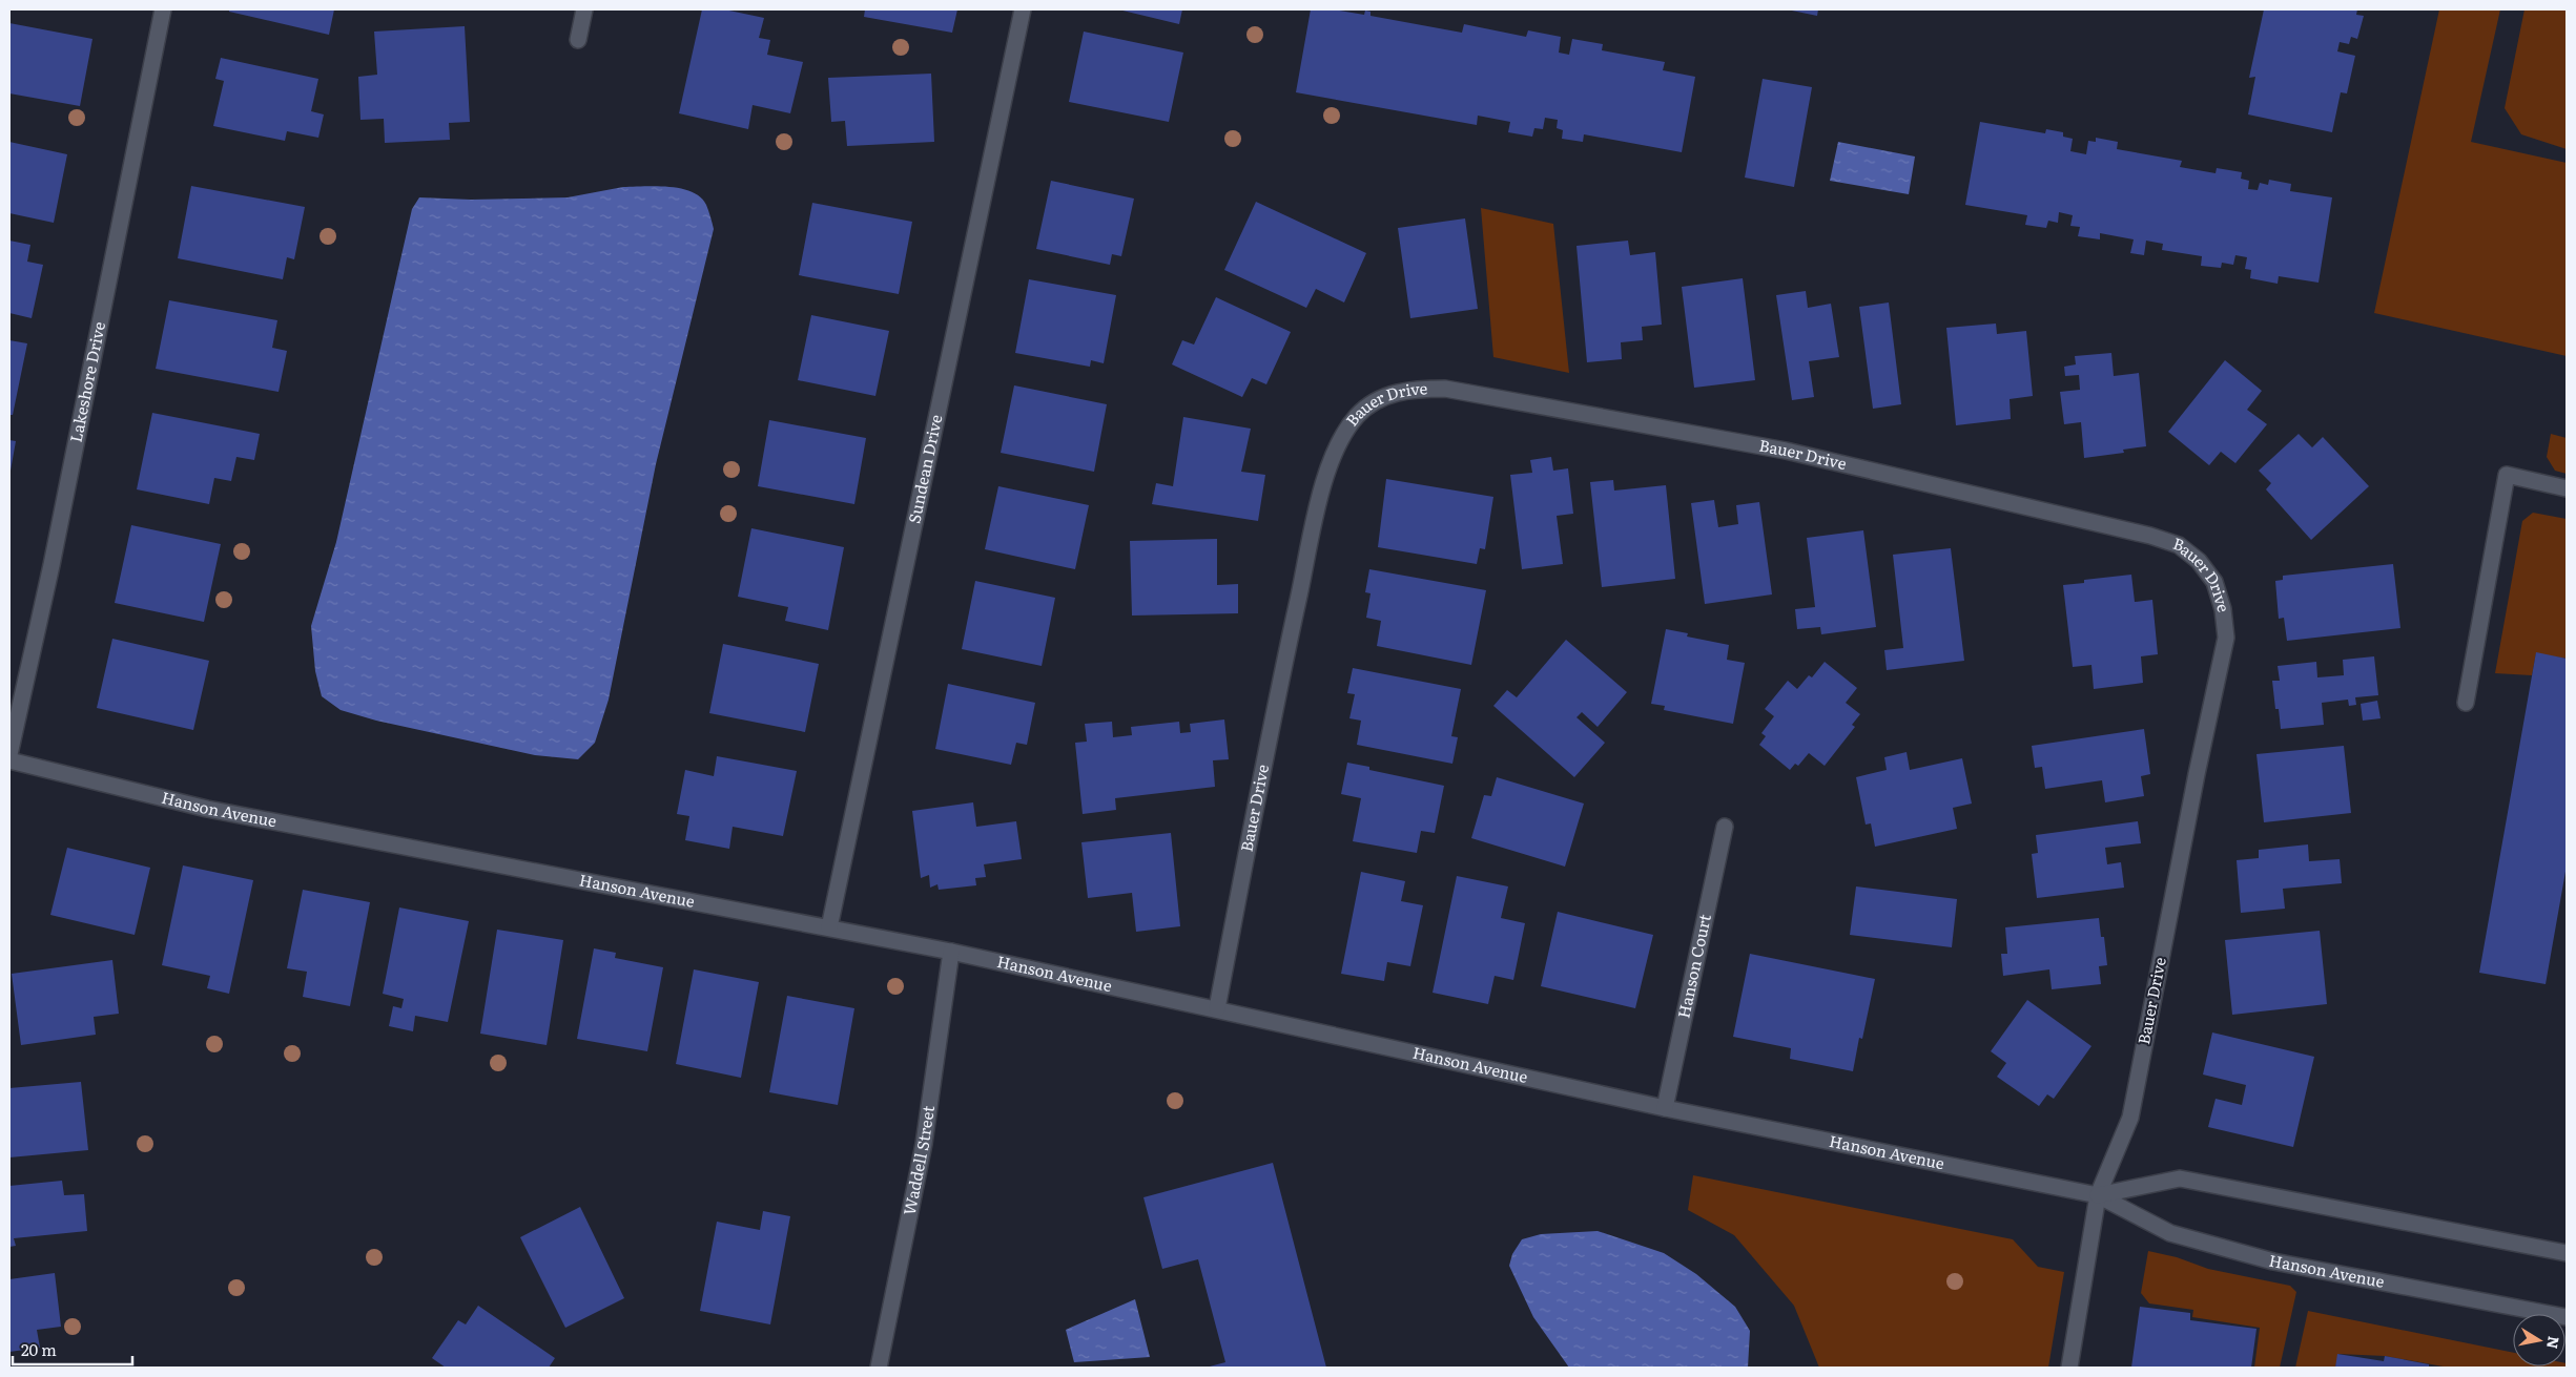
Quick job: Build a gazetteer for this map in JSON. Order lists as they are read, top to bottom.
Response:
{
  "streets": {
    "lane": [
      "Lakeshore Drive",
      "Bauer Drive",
      "Sundean Drive",
      "Hanson Avenue",
      "Hanson Court",
      "Waddell Street"
    ]
  },
  "crossings": [
    ["Bauer Drive", "Hanson Avenue"],
    ["Sundean Drive", "Hanson Avenue"],
    ["Hanson Avenue", "Hanson Court"],
    ["Hanson Avenue", "Waddell Street"]
  ],
  "scale_bar": "20 m",
  "north": "right"
}
